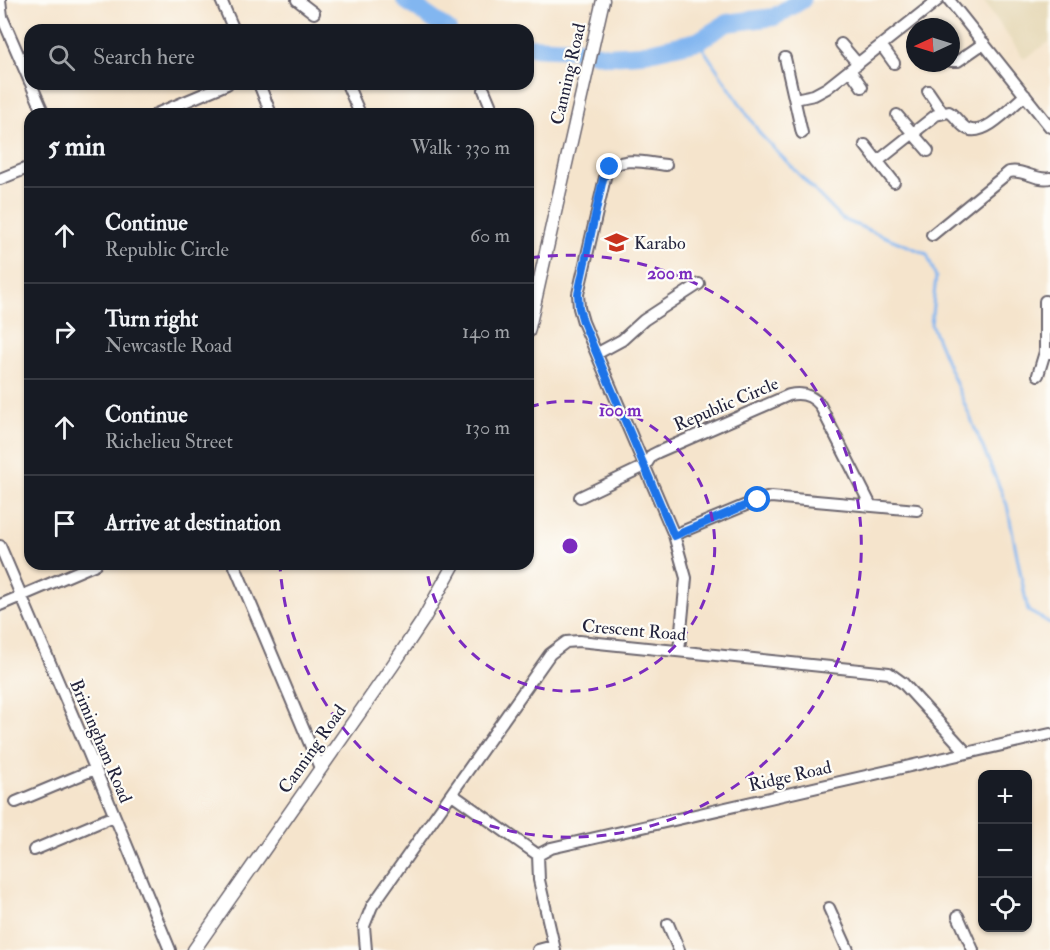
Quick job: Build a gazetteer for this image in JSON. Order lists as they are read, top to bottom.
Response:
{
  "streets": {
    "main road": ["Canning Road"],
    "street": [
      "Republic Circle",
      "Crescent Road",
      "Brimingham Road",
      "Ridge Road"
    ]
  },
  "crossings": [
    ["Crescent Road", "Ridge Road"]
  ],
  "places": {
    "school or university": ["Karabo"]
  },
  "north": "left",
  "page": {
    "search": "Search here",
    "heading": ["5 min", "Walk · 330 m"],
    "list": [
      ["Continue", "Republic Circle", "60 m"],
      ["Turn right", "Newcastle Road", "140 m"],
      ["Continue", "Richelieu Street", "130 m"],
      "Arrive at destination"
    ],
    "map_buttons": ["+", "−"]
  },
  "rings": ["200 m", "100 m"]
}
